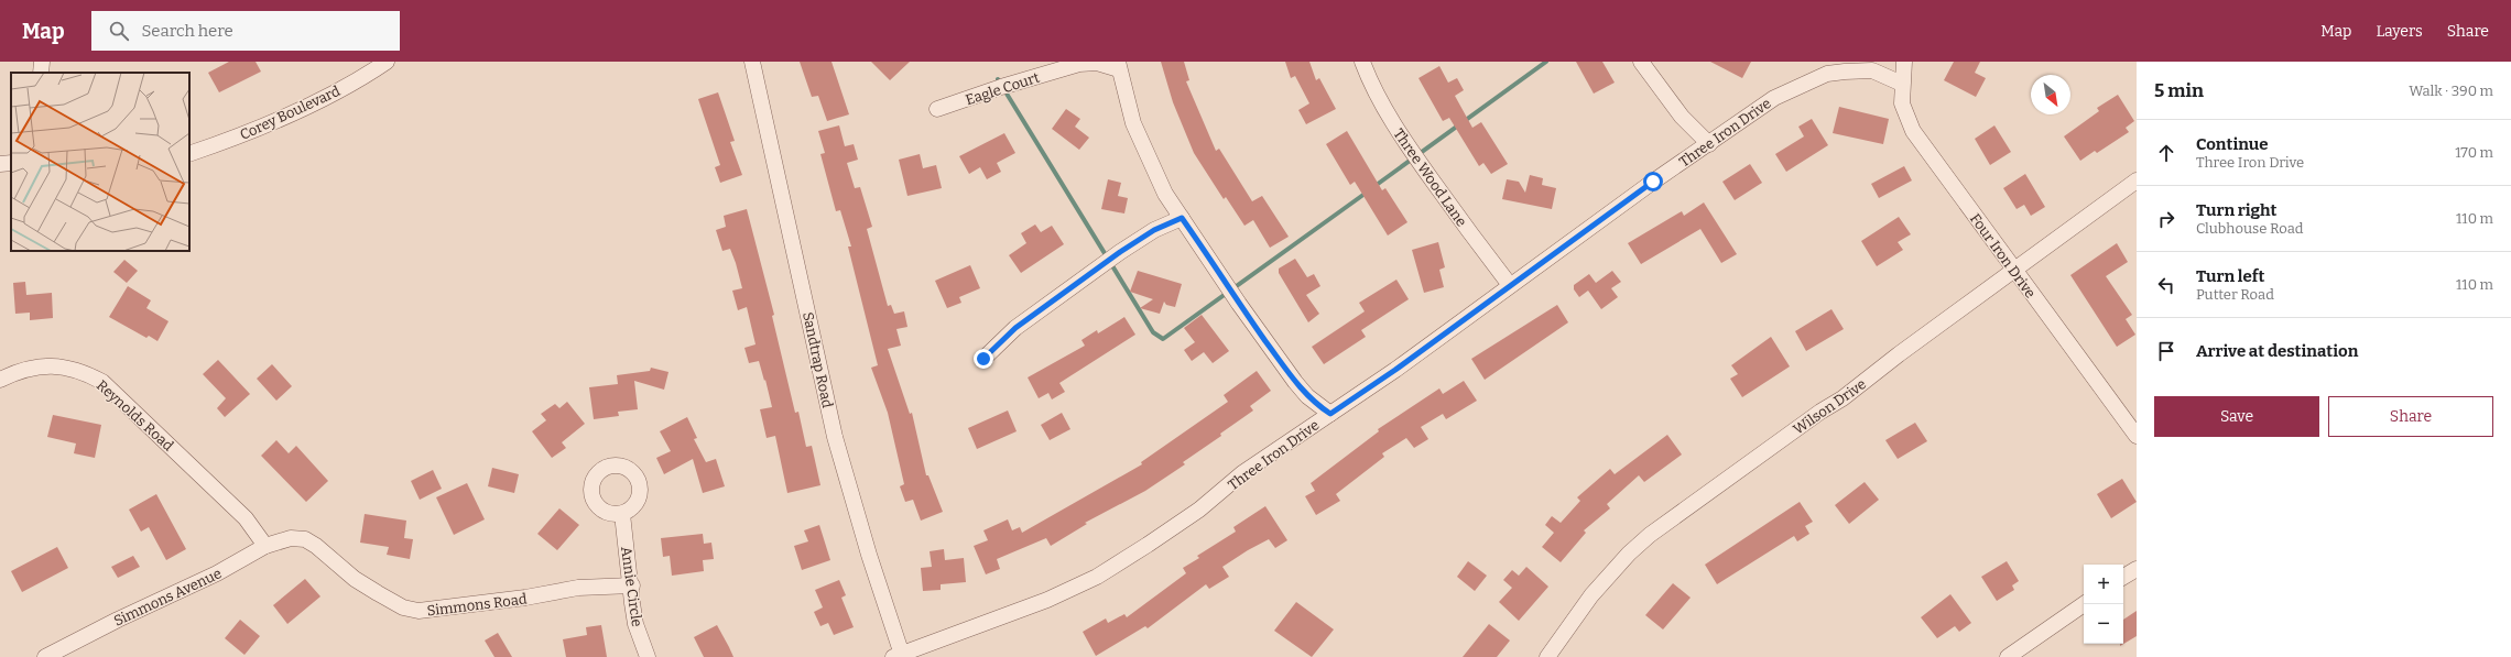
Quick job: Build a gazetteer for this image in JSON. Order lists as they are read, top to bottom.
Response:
{
  "streets": {
    "street": [
      "Eagle Court",
      "Corey Boulevard",
      "Three Iron Drive",
      "Three Wood Lane",
      "Four Iron Drive",
      "Sandtrap Road",
      "Wilson Drive",
      "Reynolds Road",
      "Annie Circle",
      "Simmons Avenue",
      "Simmons Road"
    ]
  },
  "crossings": [
    ["Three Iron Drive", "Three Wood Lane"],
    ["Three Iron Drive", "Four Iron Drive"],
    ["Three Iron Drive", "Sandtrap Road"],
    ["Four Iron Drive", "Wilson Drive"],
    ["Reynolds Road", "Simmons Avenue"],
    ["Annie Circle", "Simmons Road"],
    ["Simmons Avenue", "Simmons Road"]
  ],
  "north": "bottom right",
  "page": {
    "header": "Map",
    "search": "Search here",
    "nav": ["Map", "Layers", "Share"],
    "heading": ["5 min", "Walk · 390 m"],
    "list": [
      ["Continue", "Three Iron Drive", "170 m"],
      ["Turn right", "Clubhouse Road", "110 m"],
      ["Turn left", "Putter Road", "110 m"],
      "Arrive at destination"
    ],
    "buttons": ["Save", "Share"],
    "map_buttons": ["+", "−"]
  }
}
